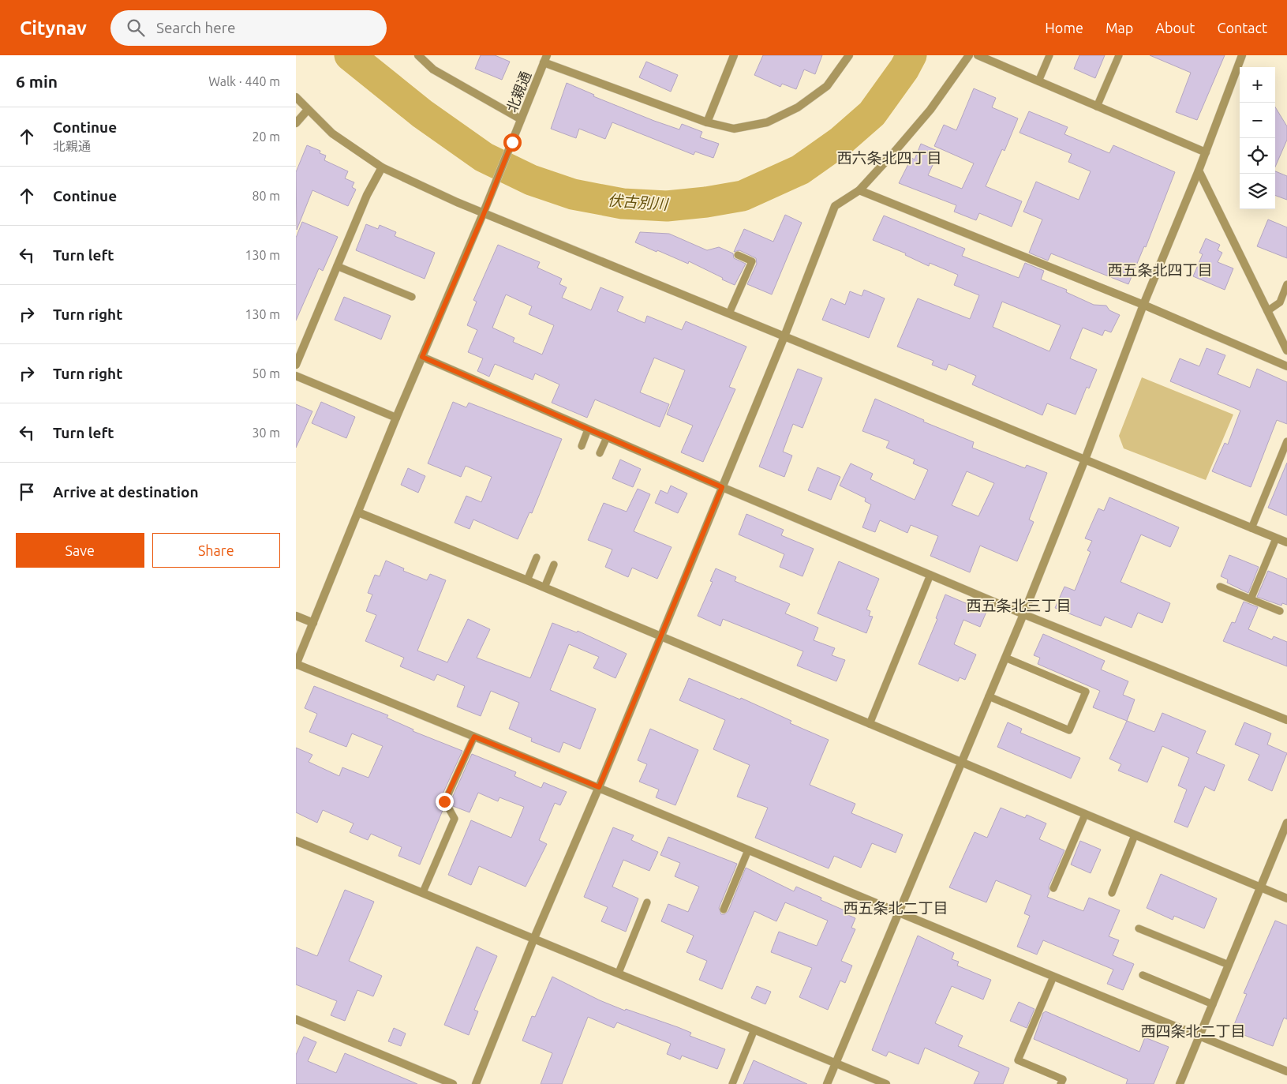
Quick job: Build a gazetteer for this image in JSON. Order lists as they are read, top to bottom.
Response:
{
  "streets": {
    "street": ["北親通"]
  },
  "districts": [
    "西六条北四丁目",
    "西五条北四丁目",
    "西五条北三丁目",
    "西五条北二丁目",
    "西四条北二丁目"
  ],
  "water": ["伏古別川"],
  "page": {
    "header": "Citynav",
    "search": "Search here",
    "nav": [
      "Home",
      "Map",
      "About",
      "Contact"
    ],
    "heading": ["6 min", "Walk · 440 m"],
    "map_buttons": ["+", "−"],
    "list": [
      ["Continue", "北親通", "20 m"],
      ["Continue", "80 m"],
      ["Turn left", "130 m"],
      ["Turn right", "130 m"],
      ["Turn right", "50 m"],
      ["Turn left", "30 m"],
      "Arrive at destination"
    ],
    "buttons": ["Save", "Share"]
  }
}
